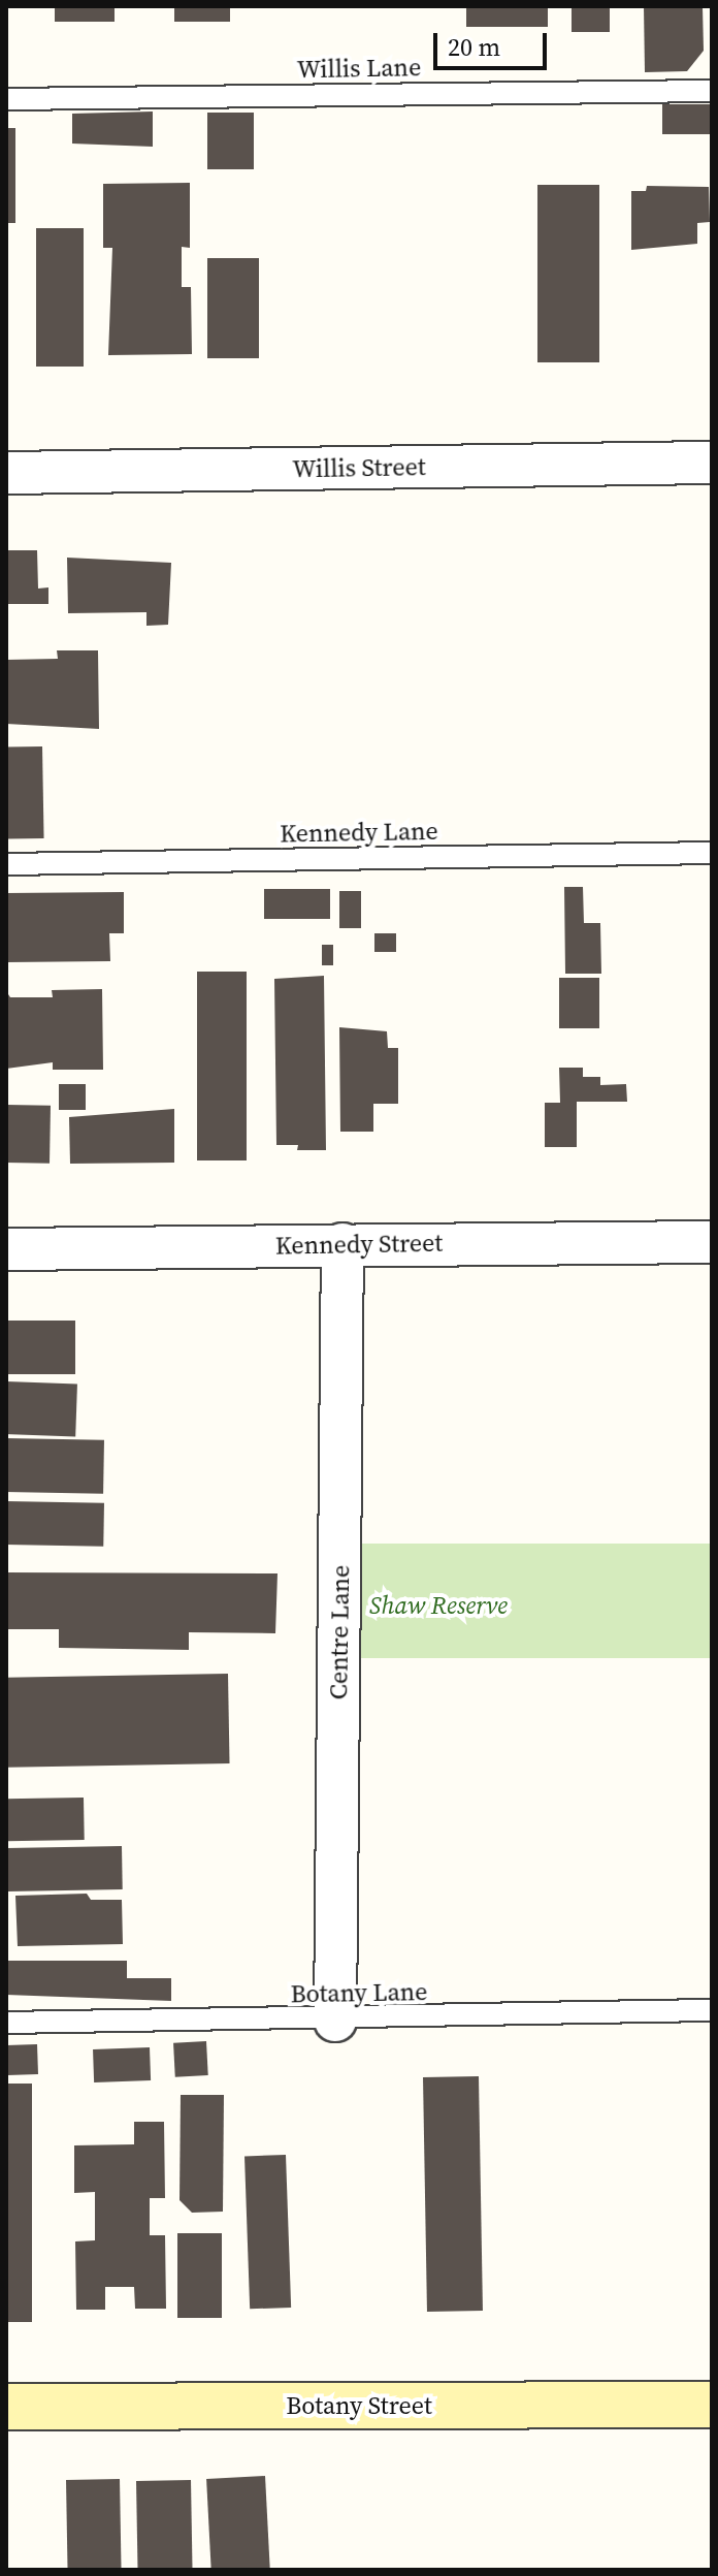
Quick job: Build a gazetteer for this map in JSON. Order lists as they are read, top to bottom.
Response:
{
  "streets": {
    "street": [
      "Willis Street",
      "Kennedy Street",
      "Centre Lane",
      "Botany Street"
    ],
    "lane": ["Willis Lane", "Kennedy Lane", "Botany Lane"]
  },
  "crossings": [
    ["Kennedy Street", "Centre Lane"],
    ["Centre Lane", "Botany Lane"]
  ],
  "parks": ["Shaw Reserve"],
  "scale_bar": "20 m"
}
